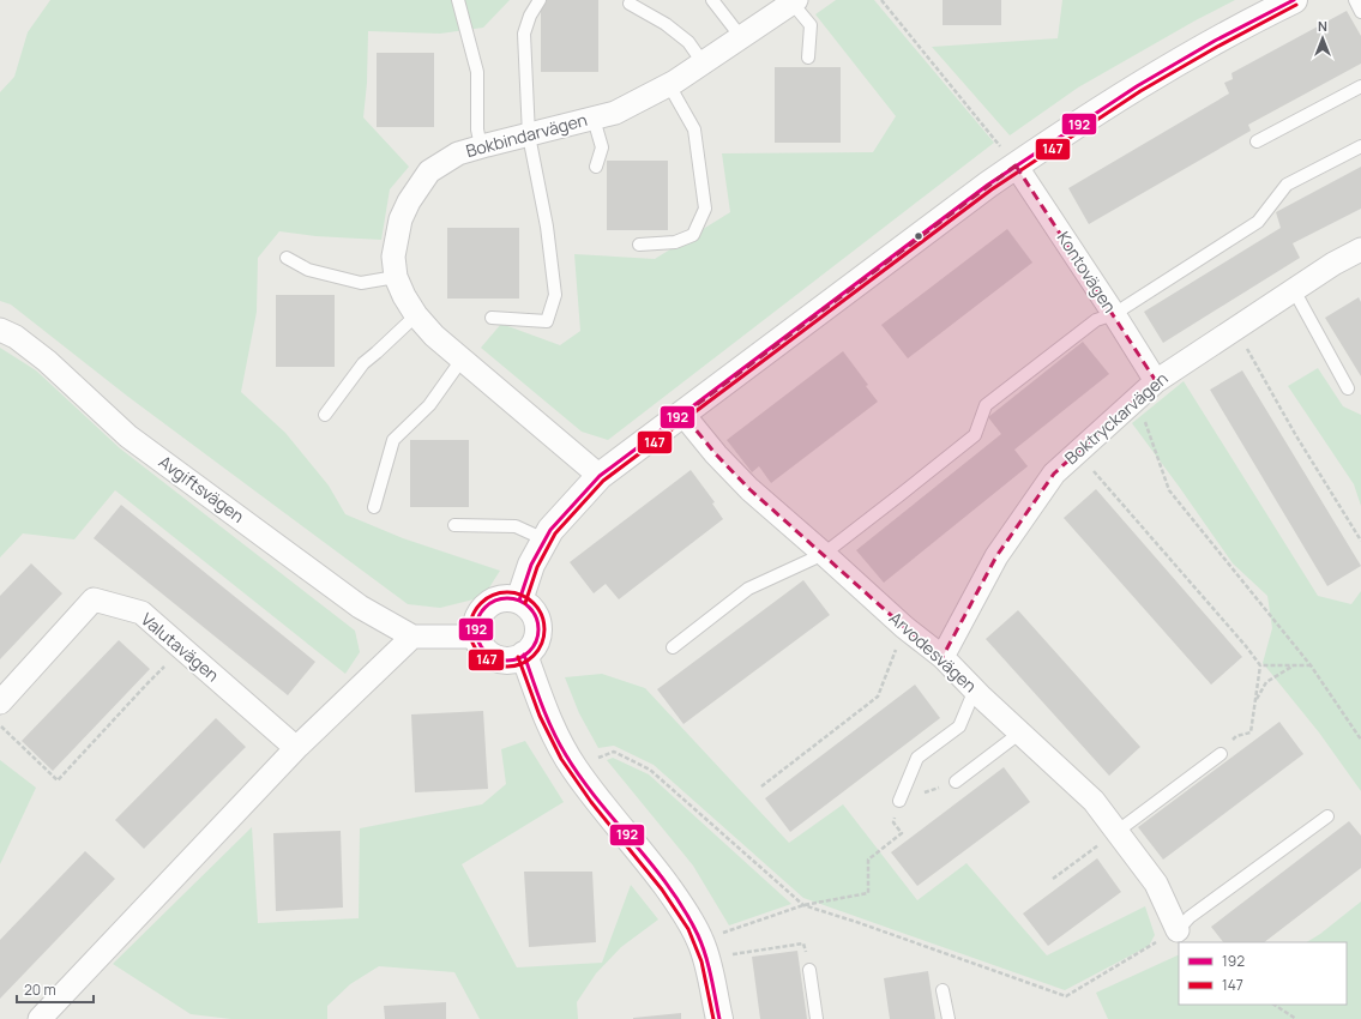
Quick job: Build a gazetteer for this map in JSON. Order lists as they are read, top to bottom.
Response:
{
  "streets": {
    "street": [
      "Bokbindarvägen",
      "Kontovägen",
      "Boktryckarvägen",
      "Avgiftsvägen",
      "Valutavägen",
      "Arvodesvägen"
    ]
  },
  "crossings": [
    ["Kontovägen", "Boktryckarvägen"],
    ["Boktryckarvägen", "Arvodesvägen"]
  ],
  "lines": ["transit line 192", "transit line 147"],
  "legend": ["192", "147"],
  "scale_bar": "20 m",
  "north": "top"
}
